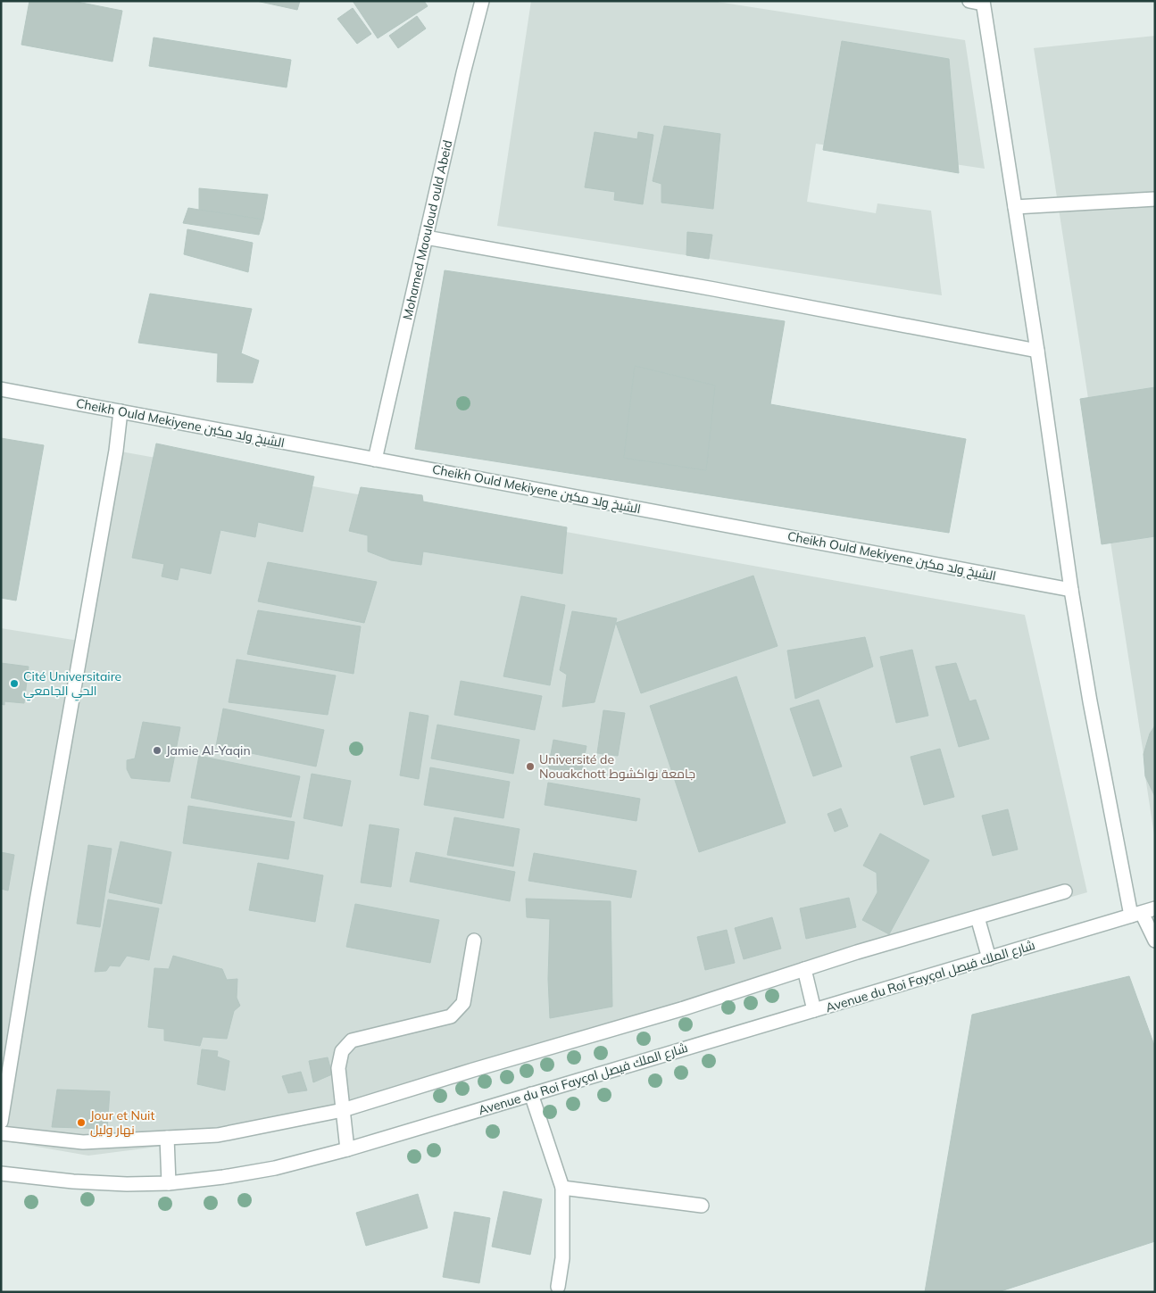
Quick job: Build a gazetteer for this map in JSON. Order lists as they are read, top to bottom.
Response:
{
  "streets": {
    "street": ["Mohamed Maouloud ould Abeid", "Cheikh Ould Mekiyene الشيخ ولد مكين", "Avenue du Roi Fayçal شارع الملك فيصل"]
  },
  "crossings": [
    ["Mohamed Maouloud ould Abeid", "Cheikh Ould Mekiyene الشيخ ولد مكين"]
  ],
  "places": [
    "Cité Universitaire الحي الجامعي",
    "Jamie Al-Yaqin",
    "Université de Nouakchott جامعة نواكشوط",
    "Jour et Nuit نهار وليل"
  ]
}
